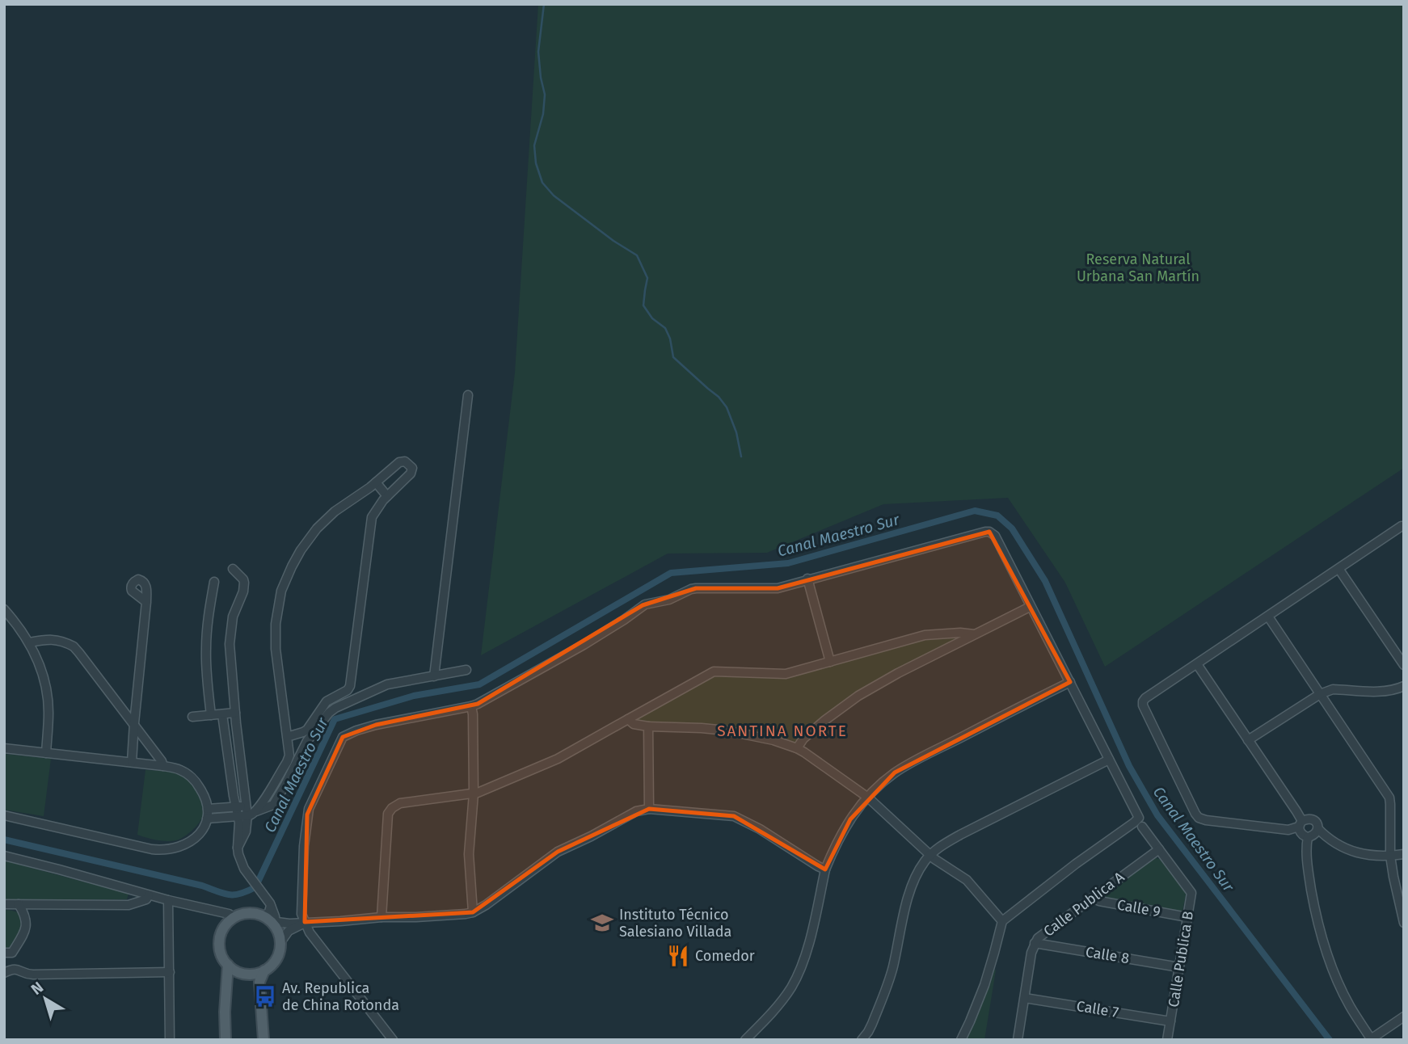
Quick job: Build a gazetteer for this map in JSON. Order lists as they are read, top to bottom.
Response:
{
  "streets": {
    "street": [
      "Calle Publica A",
      "Calle 9",
      "Calle 8",
      "Calle Publica B",
      "Calle 7"
    ]
  },
  "crossings": [
    ["Calle Publica A", "Calle 9"],
    ["Calle Publica A", "Calle 8"],
    ["Calle Publica A", "Calle Publica B"],
    ["Calle Publica A", "Calle 7"],
    ["Calle 9", "Calle Publica B"],
    ["Calle 8", "Calle Publica B"],
    ["Calle Publica B", "Calle 7"]
  ],
  "districts": ["SANTINA NORTE"],
  "water": ["Canal Maestro Sur"],
  "parks": ["Reserva Natural Urbana San Martín"],
  "places": {
    "school or university": ["Instituto Técnico Salesiano Villada"],
    "restaurant": ["Comedor"],
    "bus stop": ["Av. Republica de China Rotonda"]
  },
  "north": "top left"
}
